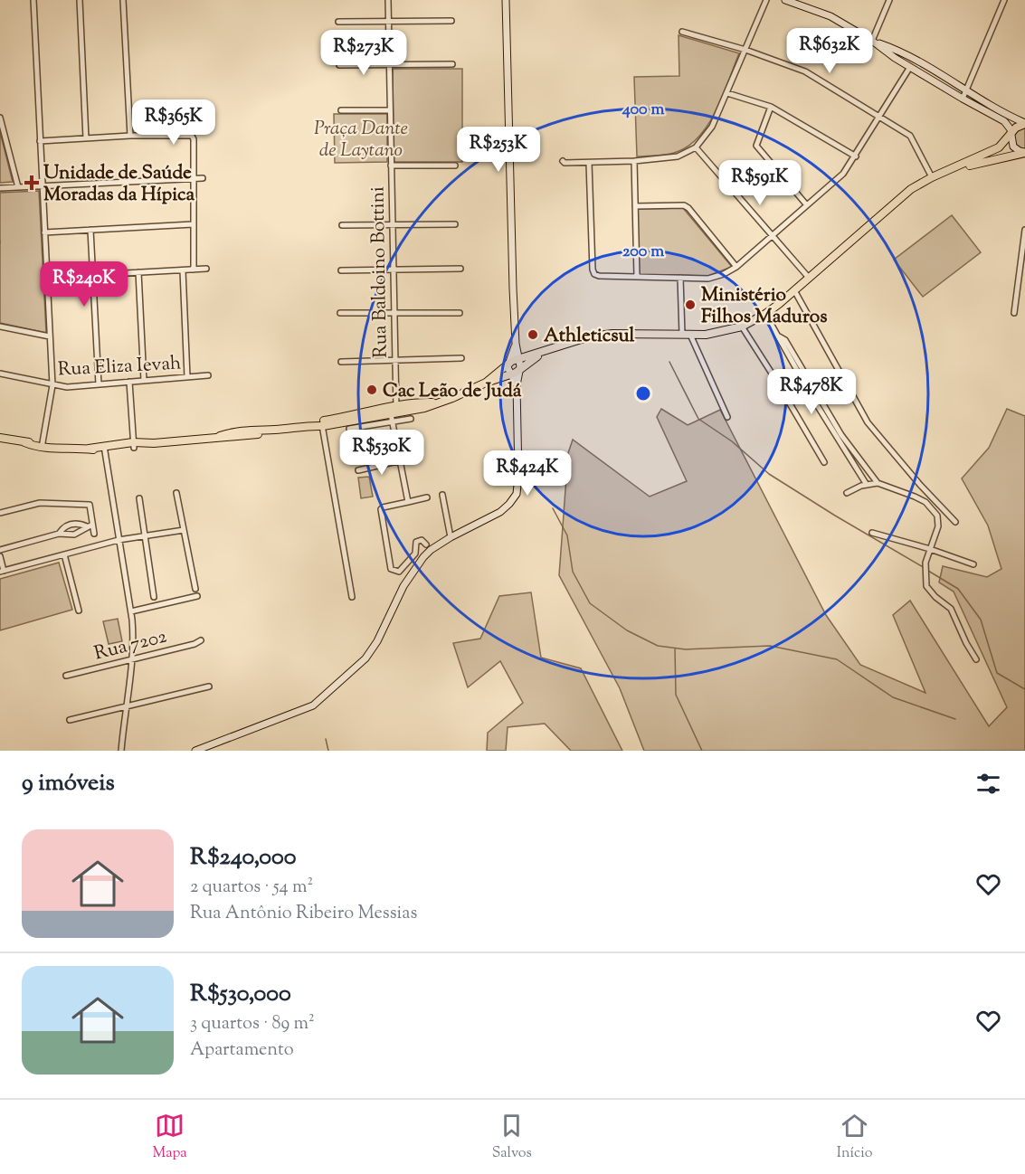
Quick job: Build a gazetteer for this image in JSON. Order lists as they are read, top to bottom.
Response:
{
  "streets": {
    "street": ["Rua Baldoino Bottini", "Rua Eliza Ievah", "Rua 7202"]
  },
  "parks": ["Praça Dante de Laytano"],
  "places": {
    "health": ["Unidade de Saúde Moradas da Hípica"],
    "other": ["Ministério Filhos Maduros", "Athleticsul", "Cac Leão de Judá"]
  },
  "page": {
    "price": [
      "R$632K",
      "R$273K",
      "R$365K",
      "R$253K",
      "R$591K",
      "R$240K",
      "R$478K",
      "R$530K",
      "R$424K"
    ],
    "heading": "9 imóveis",
    "list": [
      {
        "name": "R$240,000",
        "note": "2 quartos · 54 m² · Rua Antônio Ribeiro Messias"
      },
      {
        "name": "R$530,000",
        "note": "3 quartos · 89 m² · Apartamento"
      }
    ],
    "tabs": ["Mapa", "Salvos", "Início"]
  },
  "rings": ["400 m", "200 m"]
}
